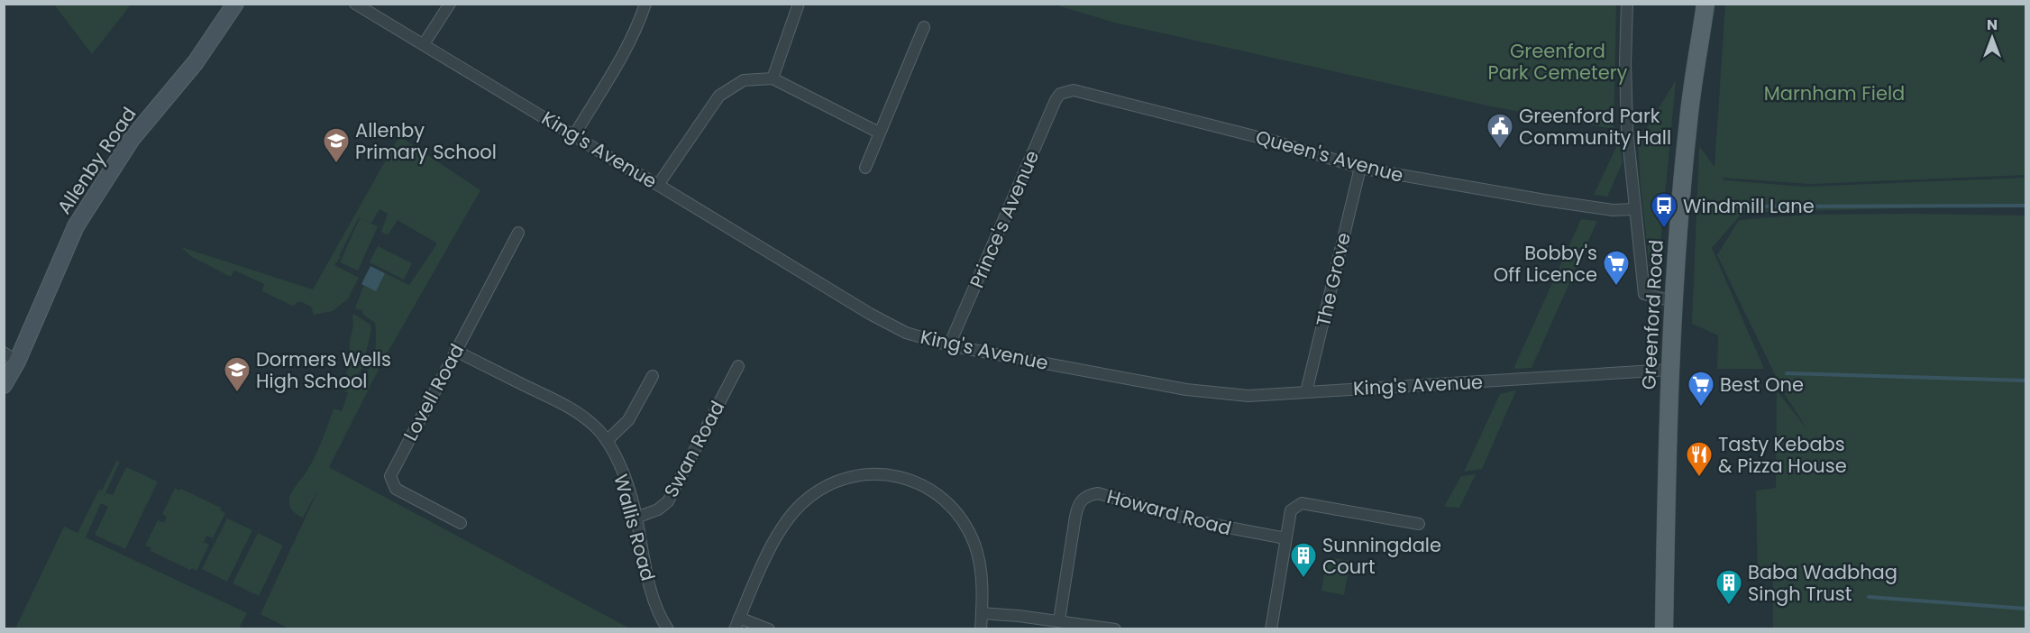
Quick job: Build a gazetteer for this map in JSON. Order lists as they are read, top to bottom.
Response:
{
  "streets": {
    "main road": ["Greenford Road"],
    "street": [
      "King's Avenue",
      "Queen's Avenue",
      "Allenby Road",
      "Prince's Avenue",
      "The Grove",
      "Lovell Road",
      "Swan Road",
      "Howard Road",
      "Wallis Road"
    ]
  },
  "crossings": [
    ["King's Avenue", "Prince's Avenue"],
    ["King's Avenue", "The Grove"],
    ["King's Avenue", "Greenford Road"],
    ["Queen's Avenue", "Prince's Avenue"],
    ["Queen's Avenue", "The Grove"],
    ["Lovell Road", "Wallis Road"],
    ["Swan Road", "Wallis Road"]
  ],
  "parks": ["Greenford Park Cemetery", "Marnham Field"],
  "places": {
    "public building": ["Greenford Park Community Hall"],
    "school or university": ["Allenby Primary School", "Dormers Wells High School"],
    "bus stop": ["Windmill Lane"],
    "supermarket": ["Bobby's Off Licence", "Best One"],
    "restaurant": ["Tasty Kebabs & Pizza House"],
    "building": ["Sunningdale Court", "Baba Wadbhag Singh Trust"]
  },
  "north": "top"
}
